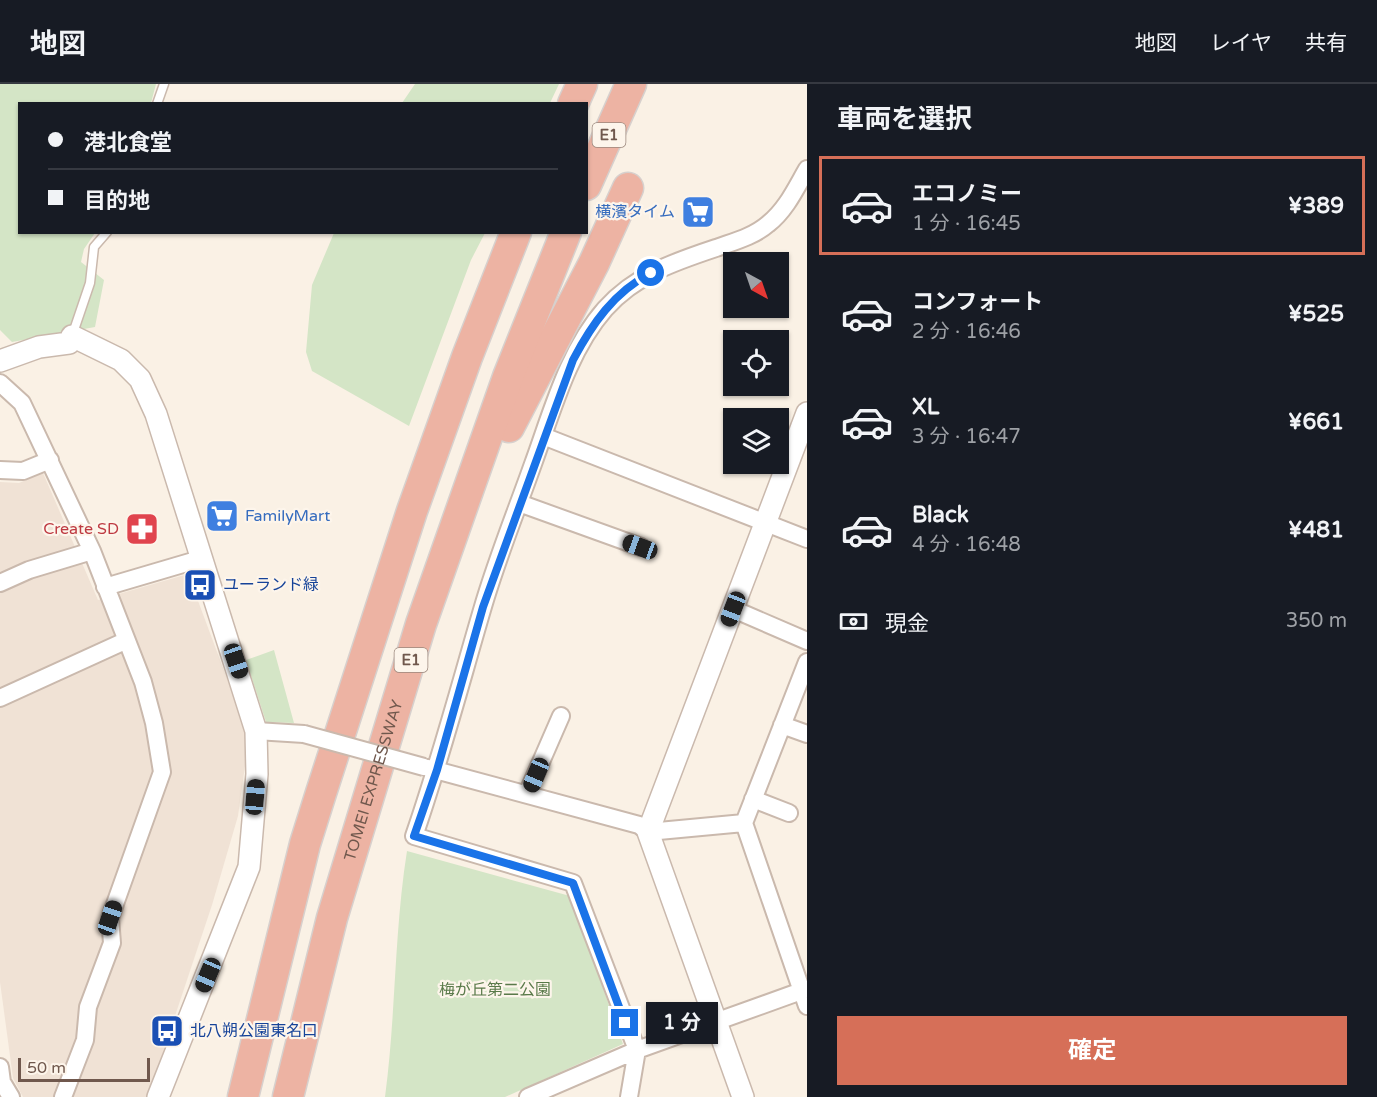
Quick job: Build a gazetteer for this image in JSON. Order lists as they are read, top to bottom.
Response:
{
  "streets": {
    "highway": ["E1", "TOMEI EXPRESSWAY"]
  },
  "parks": ["梅が丘第二公園"],
  "places": {
    "supermarket": ["横濱タイム", "FamilyMart"],
    "pharmacy": ["Create SD"],
    "bus stop": ["ユーランド緑", "北八朔公園東名口"]
  },
  "scale_bar": "50 m",
  "north": "bottom right",
  "page": {
    "header": "地図",
    "nav": ["地図", "レイヤ", "共有"],
    "heading": "車両を選択",
    "banner": ["港北食堂", "目的地"],
    "list": [
      {
        "name": "エコノミー",
        "note": "1 分 · 16:45",
        "value": "¥389"
      },
      {
        "name": "コンフォート",
        "note": "2 分 · 16:46",
        "value": "¥525"
      },
      {
        "name": "XL",
        "note": "3 分 · 16:47",
        "value": "¥661"
      },
      {
        "name": "Black",
        "note": "4 分 · 16:48",
        "value": "¥481"
      }
    ],
    "pay": ["現金", "350 m"],
    "bubble": "1 分",
    "buttons": "確定",
    "scale": "50 m"
  }
}
